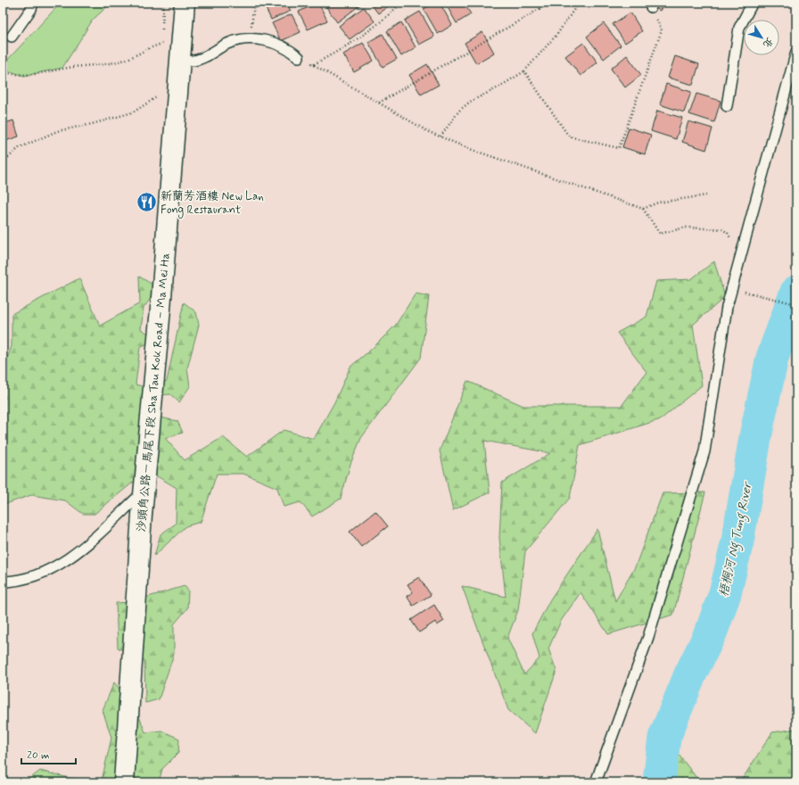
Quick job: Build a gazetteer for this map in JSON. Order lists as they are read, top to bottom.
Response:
{
  "streets": {
    "main road": ["沙頭角公路－馬尾下段 Sha Tau Kok Road – Ma Mei Ha"]
  },
  "water": ["梧桐河 Ng Tung River"],
  "places": {
    "restaurant": ["新蘭芳酒樓 New Lan Fong Restaurant"]
  },
  "scale_bar": "20 m",
  "north": "bottom right"
}
